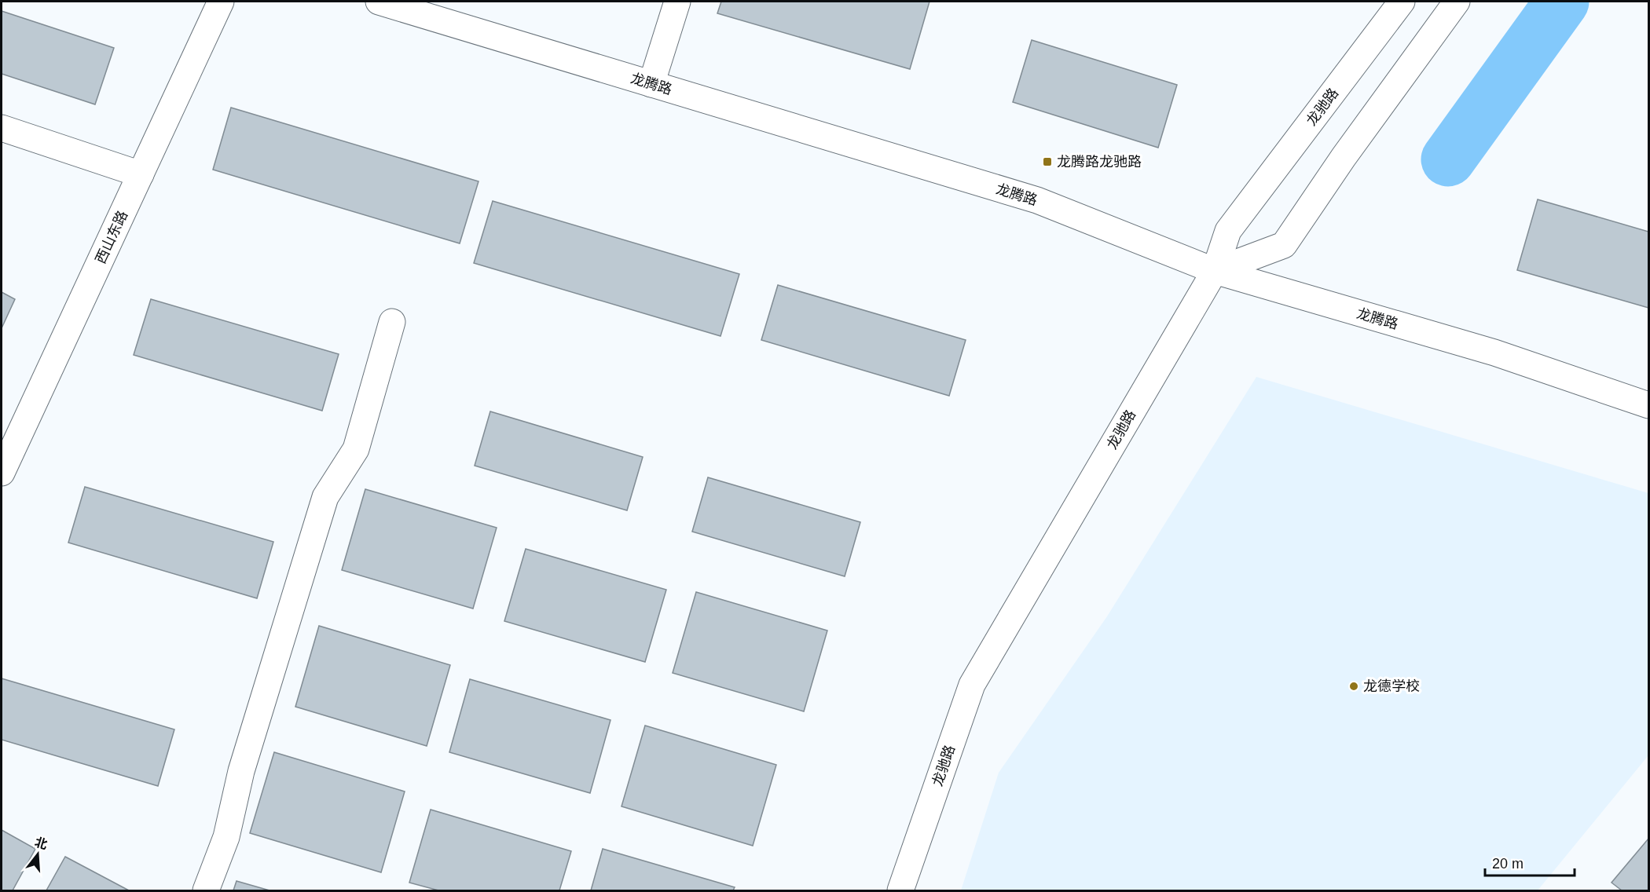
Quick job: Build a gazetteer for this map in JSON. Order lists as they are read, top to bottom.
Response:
{
  "streets": {
    "street": ["龙腾路", "龙驰路", "西山东路"]
  },
  "crossings": [
    ["龙腾路", "龙驰路"]
  ],
  "places": {
    "transit": ["龙腾路龙驰路"],
    "other": ["龙德学校"]
  },
  "scale_bar": "20 m",
  "north": "top"
}
